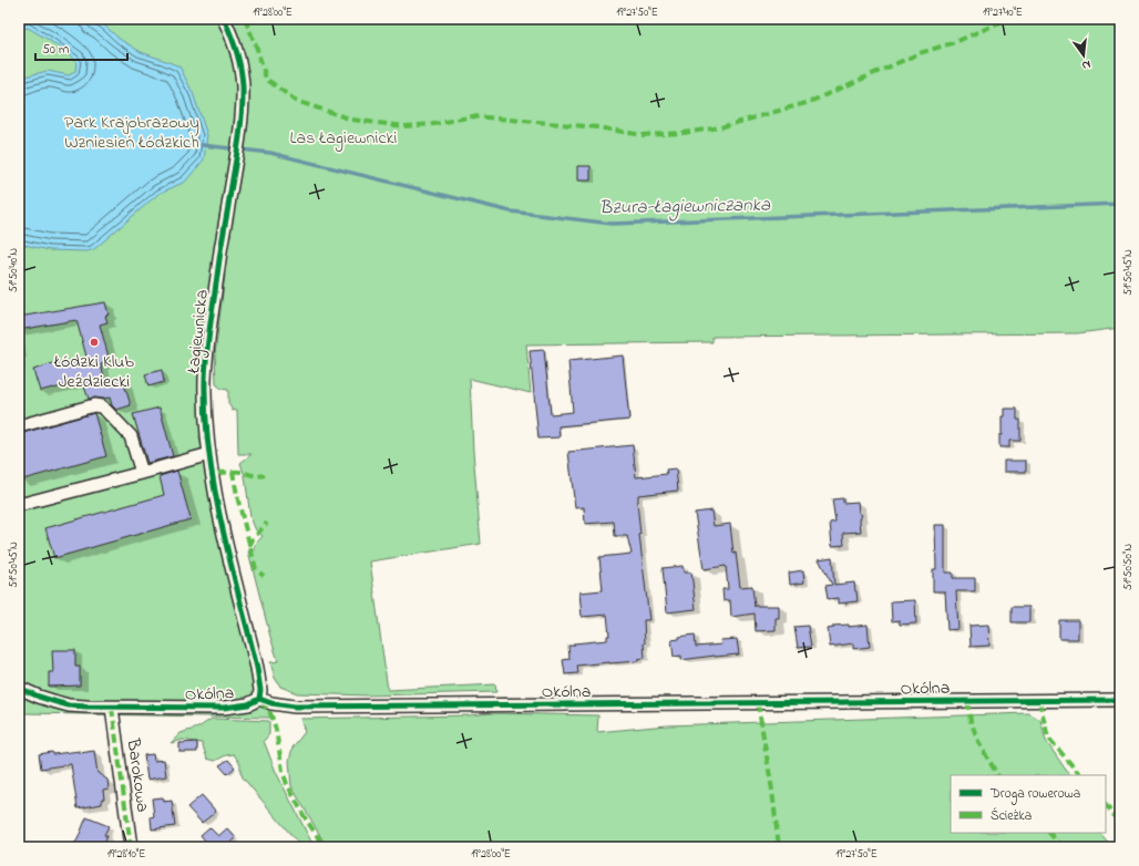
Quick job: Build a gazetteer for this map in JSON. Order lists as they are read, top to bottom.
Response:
{
  "streets": {
    "street": ["Łagiewnicka", "Okólna", "Barokowa"]
  },
  "crossings": [
    ["Łagiewnicka", "Okólna"],
    ["Okólna", "Barokowa"]
  ],
  "water": ["Bzura-Łagiewniczanka"],
  "parks": ["Park Krajobrazowy Wzniesień Łódzkich", "Las Łagiewnicki"],
  "places": ["Łódzki Klub Jeździecki"],
  "legend": ["Droga rowerowa", "Ścieżka"],
  "scale_bar": "50 m",
  "north": "bottom",
  "coordinates": [
    "19°28'00\"E",
    "19°27'50\"E",
    "19°27'40\"E",
    "51°50'40\"N",
    "51°50'45\"N",
    "51°50'50\"N",
    "19°28'10\"E"
  ]
}
